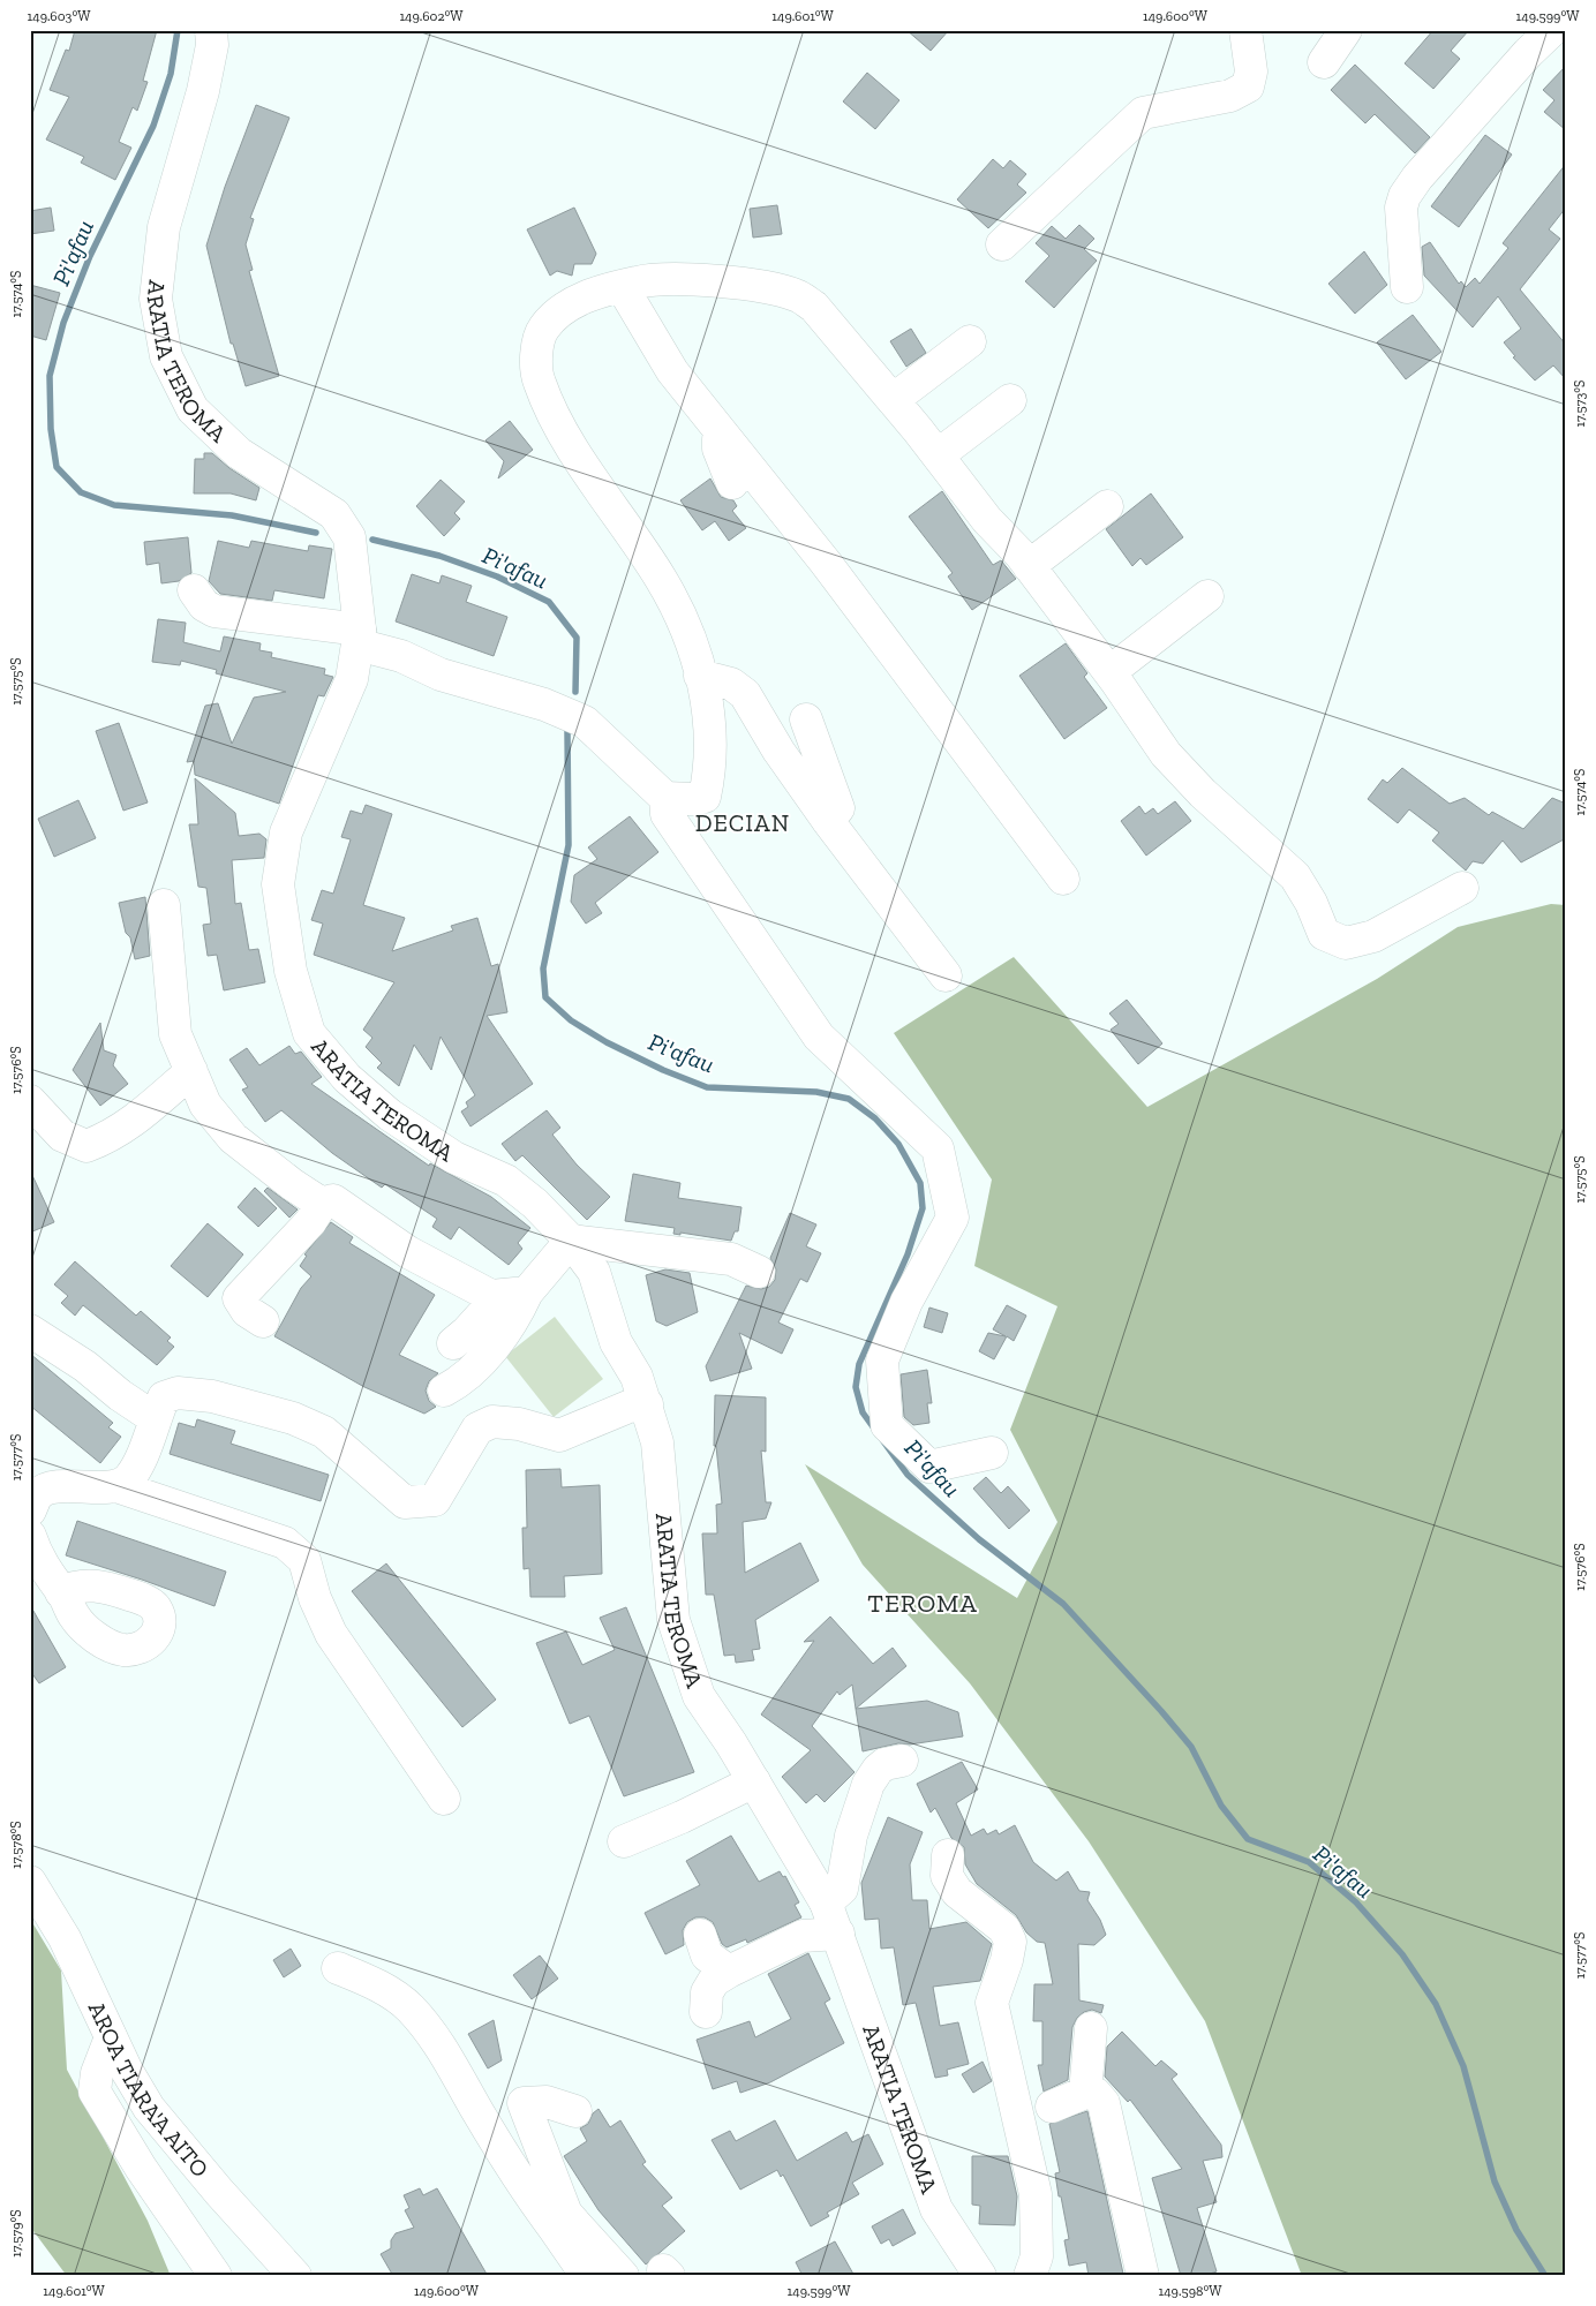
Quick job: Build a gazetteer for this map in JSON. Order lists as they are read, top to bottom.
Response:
{
  "streets": {
    "street": ["ARATIA TEROMA", "AROA TIARA'A AITO"]
  },
  "districts": ["DECIAN", "TEROMA"],
  "water": ["Pi'afau"],
  "coordinates": [
    "149.603°W",
    "149.602°W",
    "149.601°W",
    "149.600°W",
    "149.599°W",
    "17.574°S",
    "17.573°S",
    "17.575°S",
    "17.576°S",
    "17.577°S",
    "17.578°S",
    "17.579°S",
    "149.598°W"
  ]
}
